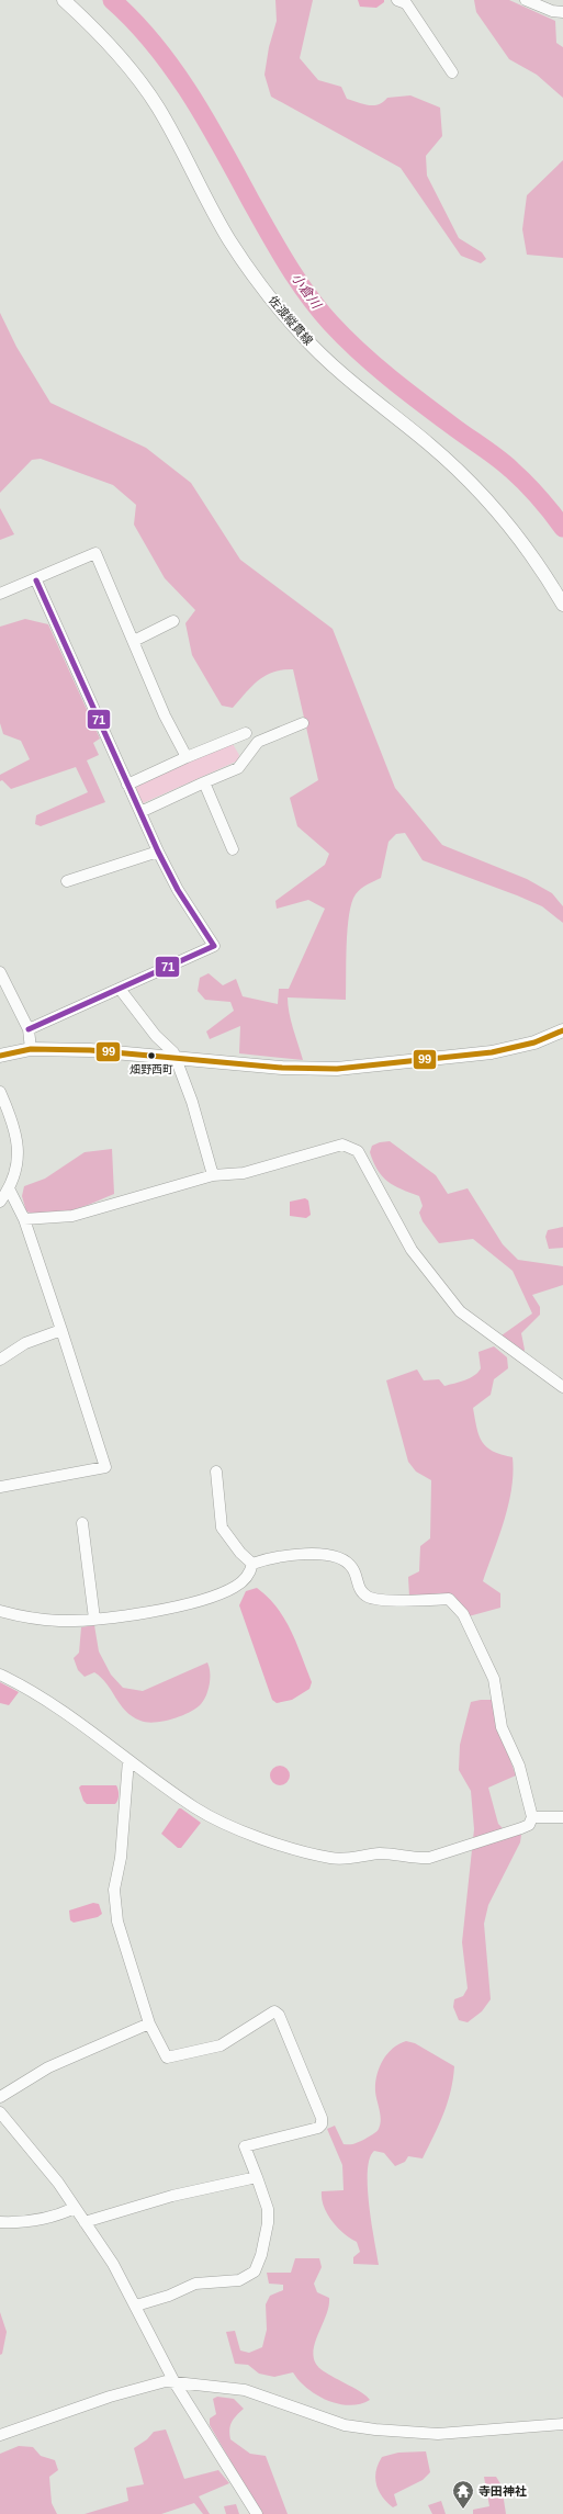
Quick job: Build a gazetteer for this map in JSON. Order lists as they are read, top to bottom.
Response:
{
  "streets": {
    "main road": ["佐渡縦貫線"]
  },
  "water": ["小倉川"],
  "places": {
    "other": ["畑野西町"],
    "temple": ["寺田神社"]
  },
  "lines": ["transit line 71", "transit line 99"]
}
